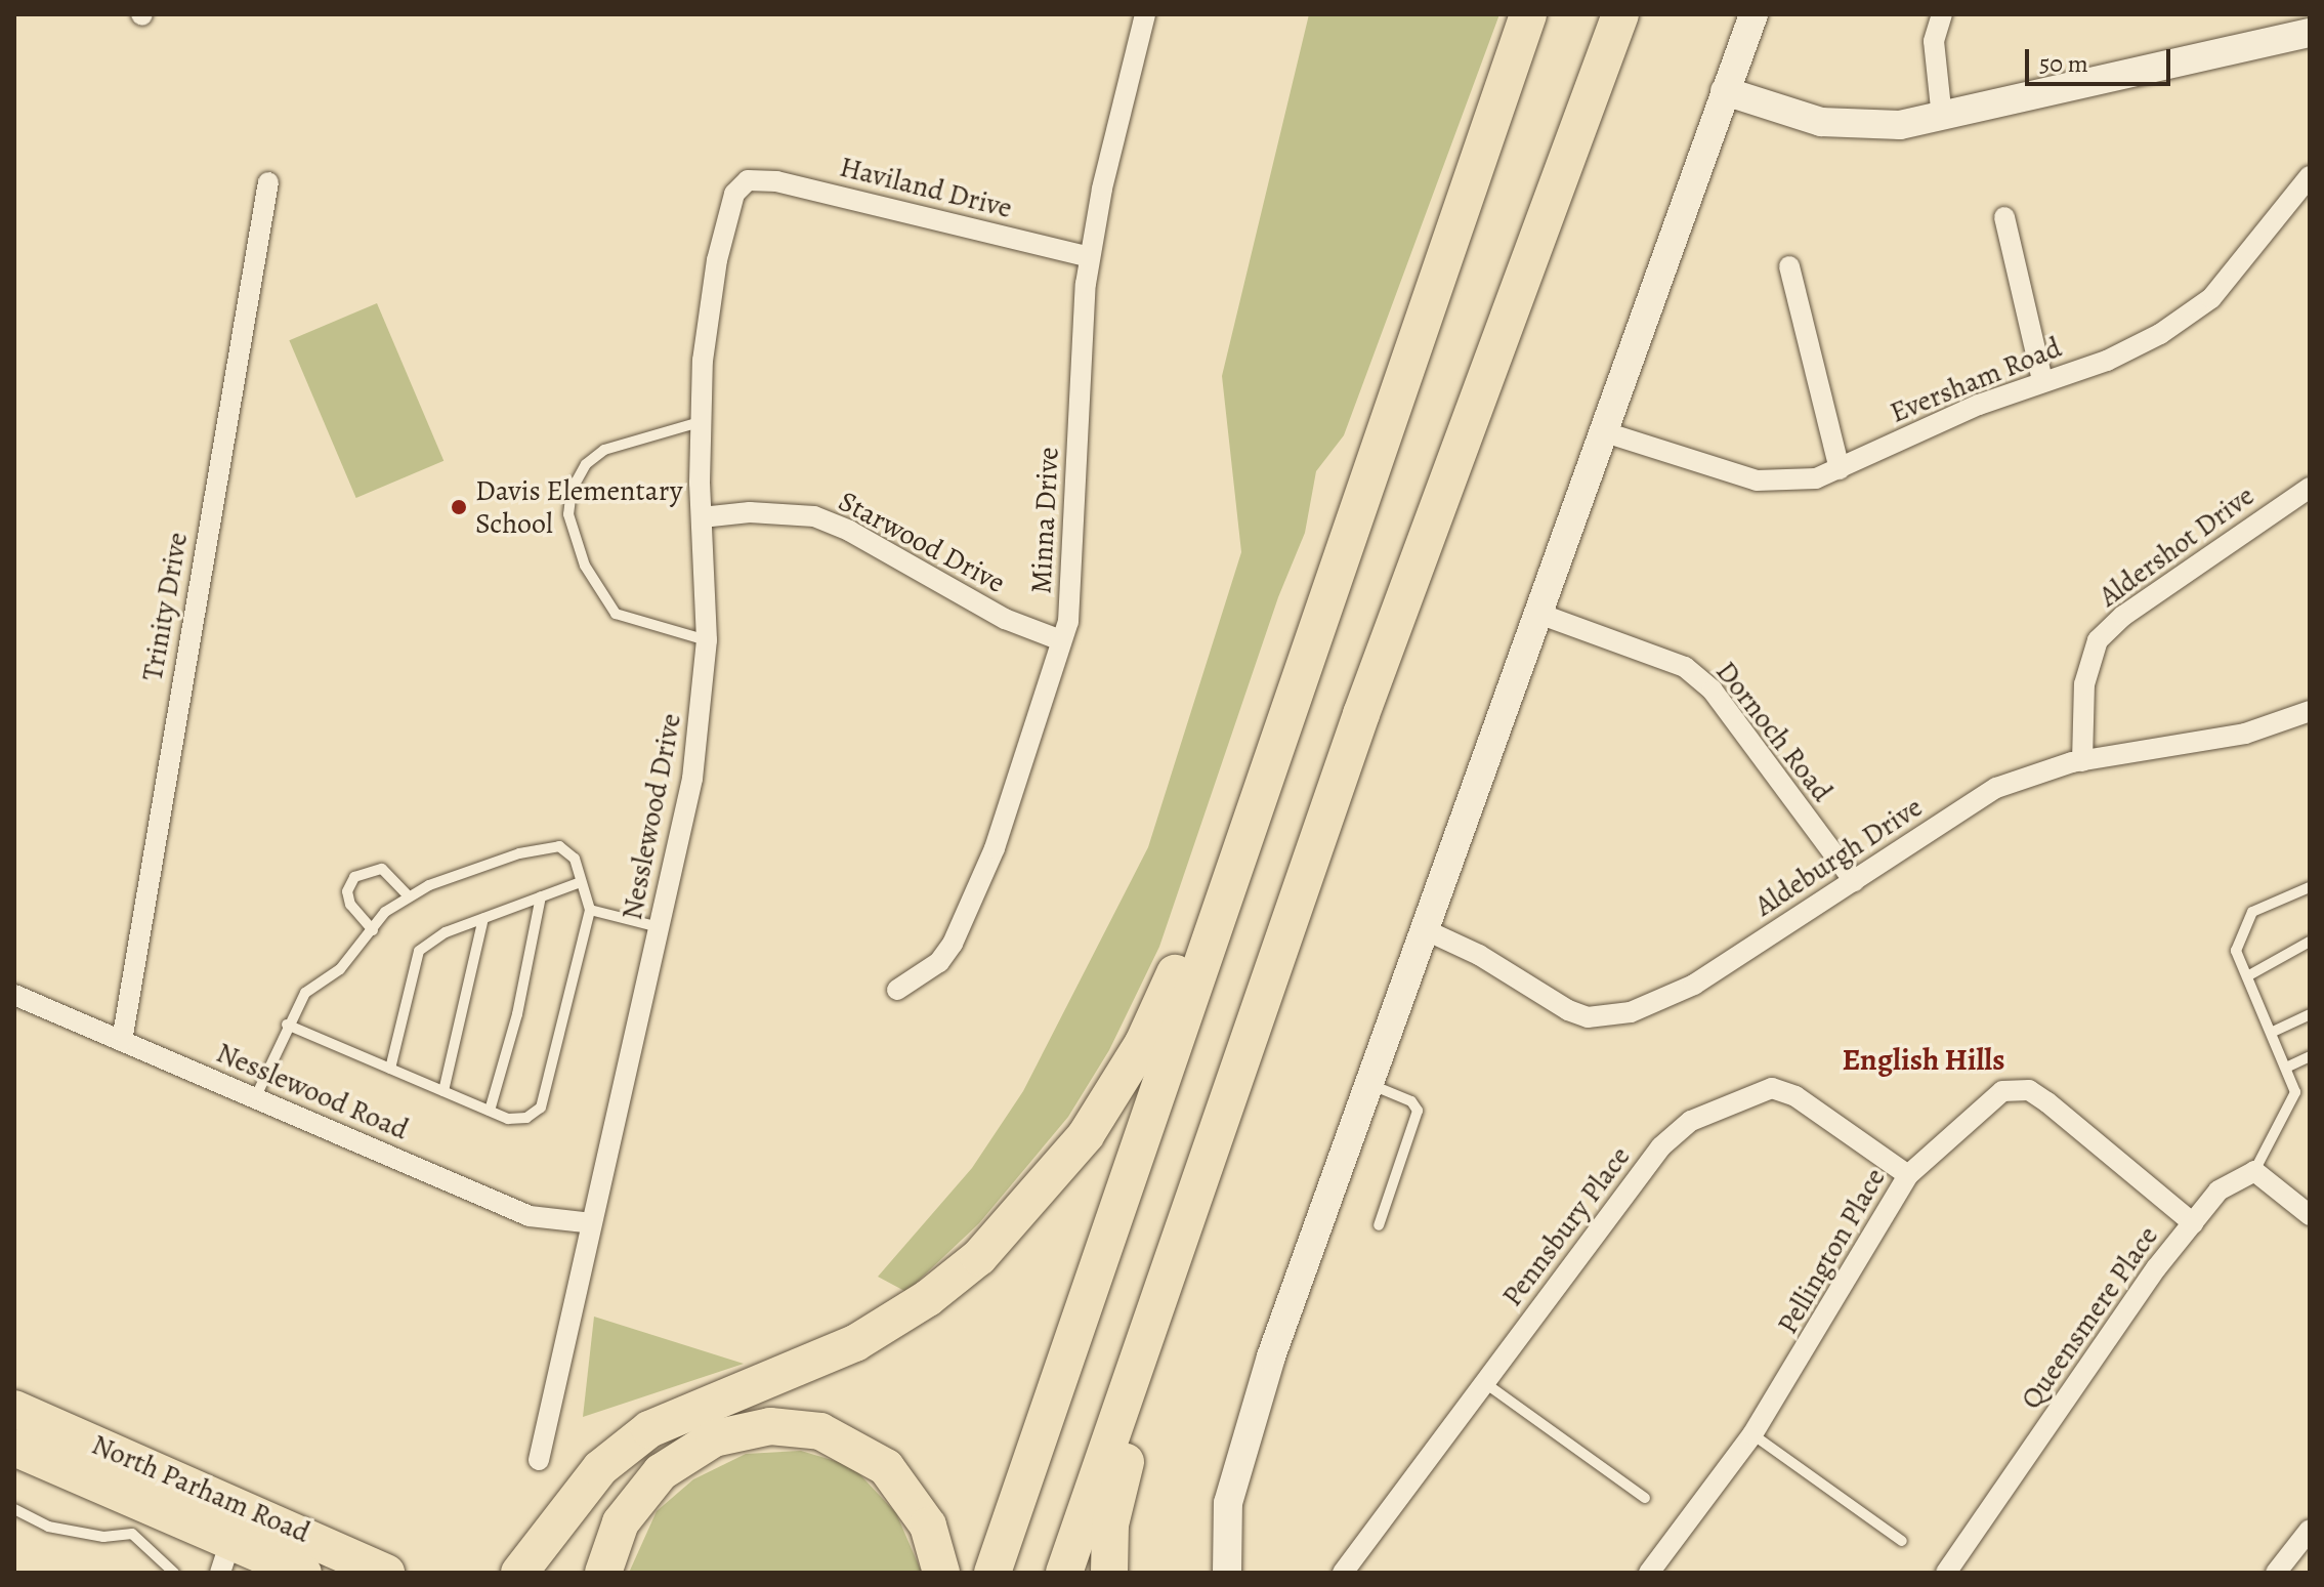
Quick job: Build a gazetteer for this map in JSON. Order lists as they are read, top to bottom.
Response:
{
  "streets": {
    "highway": ["North Parham Road"],
    "street": [
      "Haviland Drive",
      "Eversham Road",
      "Minna Drive",
      "Starwood Drive",
      "Aldershot Drive",
      "Trinity Drive",
      "Dornoch Road",
      "Nesslewood Drive",
      "Aldeburgh Drive",
      "Nesslewood Road",
      "Pennsbury Place",
      "Pellington Place",
      "Queensmere Place"
    ]
  },
  "crossings": [
    ["Haviland Drive", "Minna Drive"],
    ["Haviland Drive", "Nesslewood Drive"],
    ["Minna Drive", "Starwood Drive"],
    ["Starwood Drive", "Nesslewood Drive"],
    ["Aldershot Drive", "Aldeburgh Drive"],
    ["Trinity Drive", "Nesslewood Road"],
    ["Dornoch Road", "Aldeburgh Drive"],
    ["Nesslewood Drive", "Nesslewood Road"],
    ["Pennsbury Place", "Pellington Place"],
    ["Pellington Place", "Queensmere Place"]
  ],
  "districts": ["English Hills"],
  "places": ["Davis Elementary School"],
  "scale_bar": "50 m"
}
